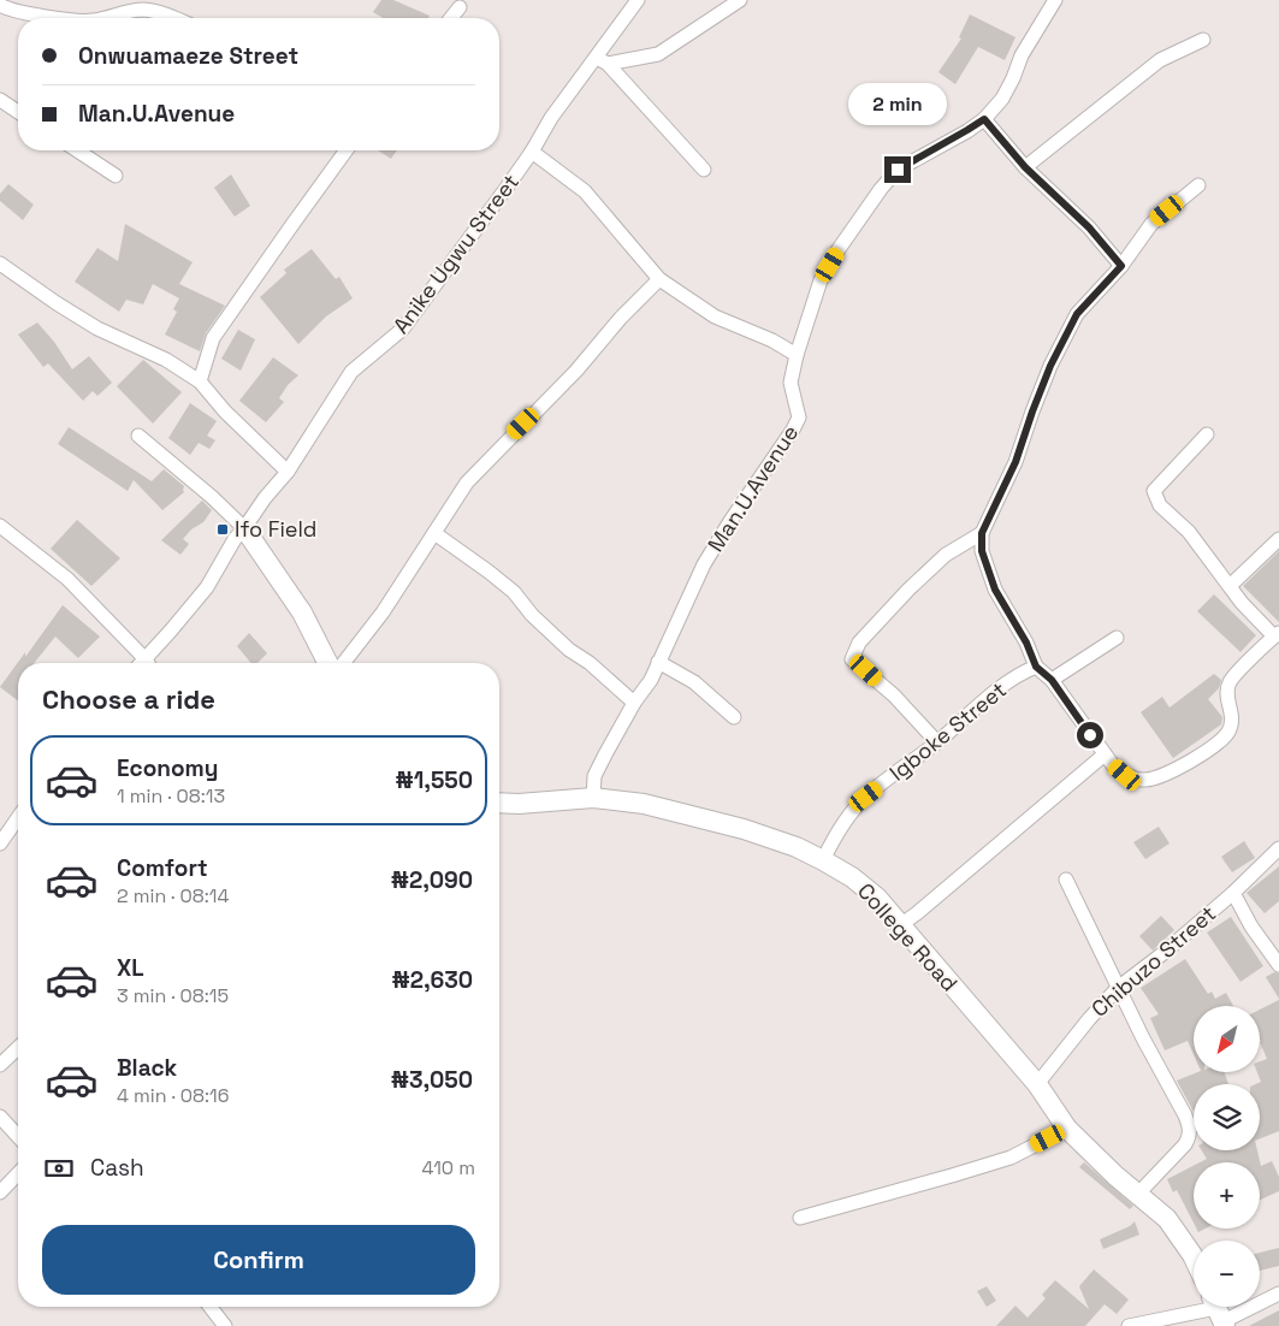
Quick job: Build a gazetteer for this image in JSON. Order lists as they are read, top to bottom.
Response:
{
  "streets": {
    "main road": ["College Road"],
    "street": [
      "Anike Ugwu Street",
      "Man.U.Avenue",
      "Igboke Street",
      "Chibuzo Street"
    ]
  },
  "crossings": [
    ["Man.U.Avenue", "College Road"],
    ["Igboke Street", "College Road"],
    ["College Road", "Chibuzo Street"]
  ],
  "places": {
    "transit": ["Ifo Field"]
  },
  "north": "bottom left",
  "page": {
    "banner": ["Onwuamaeze Street", "Man.U.Avenue"],
    "bubble": "2 min",
    "heading": "Choose a ride",
    "list": [
      {
        "name": "Economy",
        "note": "1 min · 08:13",
        "value": "₦1,550"
      },
      {
        "name": "Comfort",
        "note": "2 min · 08:14",
        "value": "₦2,090"
      },
      {
        "name": "XL",
        "note": "3 min · 08:15",
        "value": "₦2,630"
      },
      {
        "name": "Black",
        "note": "4 min · 08:16",
        "value": "₦3,050"
      }
    ],
    "map_buttons": ["+", "−"],
    "pay": ["Cash", "410 m"],
    "buttons": "Confirm"
  }
}
